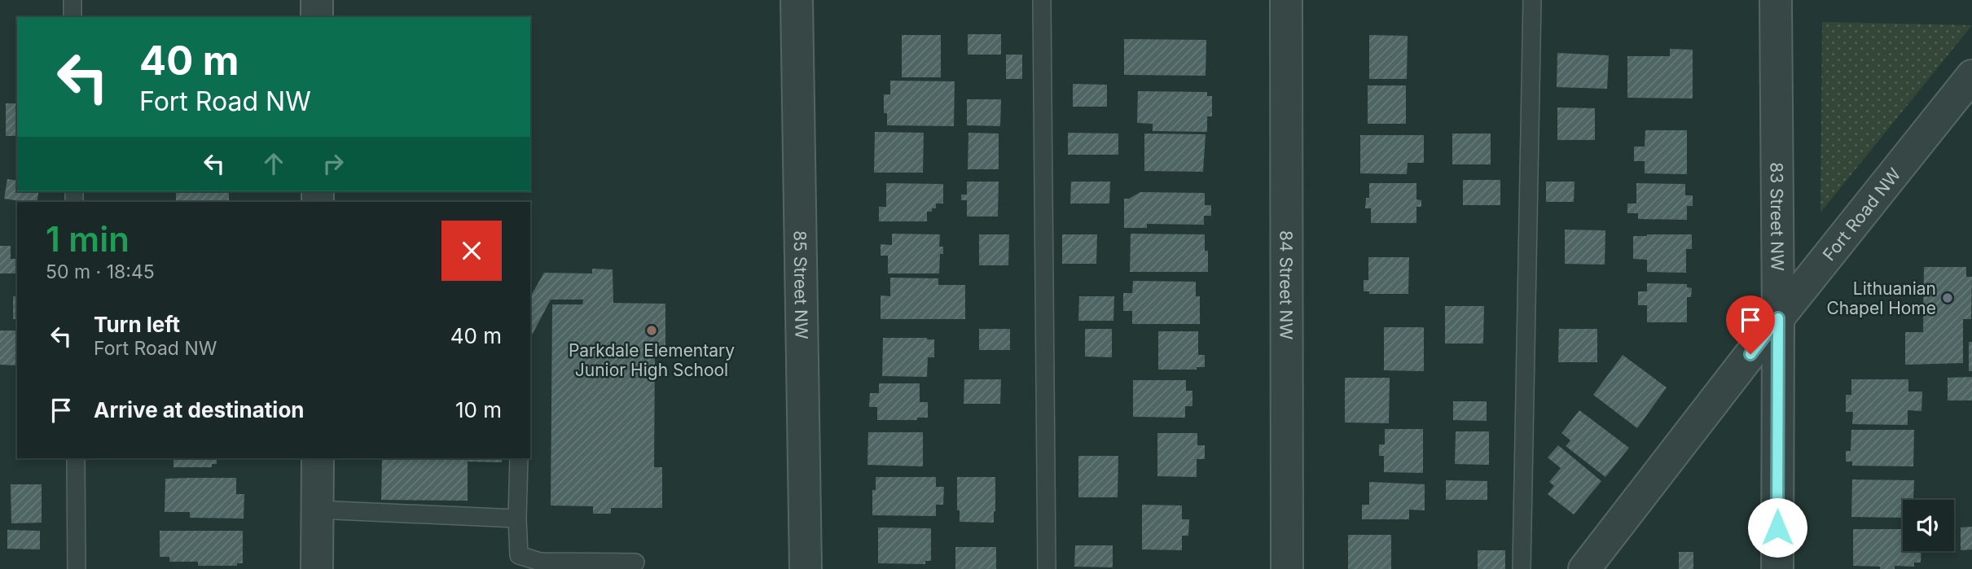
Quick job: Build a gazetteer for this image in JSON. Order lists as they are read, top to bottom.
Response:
{
  "streets": {
    "street": [
      "Fort Road NW",
      "83 Street NW",
      "85 Street NW",
      "84 Street NW"
    ]
  },
  "crossings": [
    ["Fort Road NW", "83 Street NW"]
  ],
  "places": ["Lithuanian Chapel Home", "Parkdale Elementary Junior High School"],
  "page": {
    "turn": ["40 m", "Fort Road NW"],
    "heading": ["1 min", "50 m · 18:45"],
    "list": [
      {
        "name": "Turn left",
        "note": "Fort Road NW",
        "value": "40 m"
      },
      {
        "name": "Arrive at destination",
        "value": "10 m"
      }
    ]
  }
}
